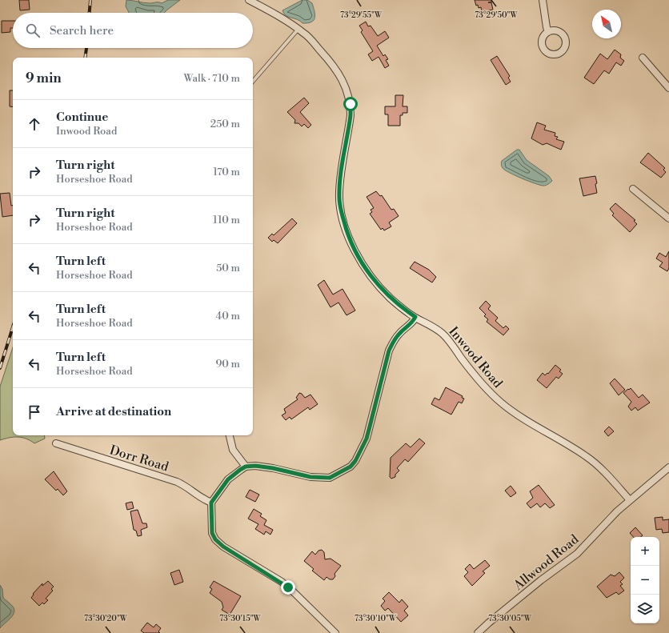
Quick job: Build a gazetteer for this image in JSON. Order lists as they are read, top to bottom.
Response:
{
  "streets": {
    "street": ["Inwood Road", "Dorr Road", "Allwood Road"]
  },
  "crossings": [
    ["Inwood Road", "Allwood Road"]
  ],
  "north": "top left",
  "page": {
    "search": "Search here",
    "heading": ["9 min", "Walk · 710 m"],
    "list": [
      ["Continue", "Inwood Road", "250 m"],
      ["Turn right", "Horseshoe Road", "170 m"],
      ["Turn right", "Horseshoe Road", "110 m"],
      ["Turn left", "Horseshoe Road", "50 m"],
      ["Turn left", "Horseshoe Road", "40 m"],
      ["Turn left", "Horseshoe Road", "90 m"],
      "Arrive at destination"
    ],
    "map_buttons": ["+", "−"]
  },
  "coordinates": [
    "73°29'55\"W",
    "73°29'50\"W",
    "73°30'20\"W",
    "73°30'15\"W",
    "73°30'10\"W",
    "73°30'05\"W"
  ]
}
